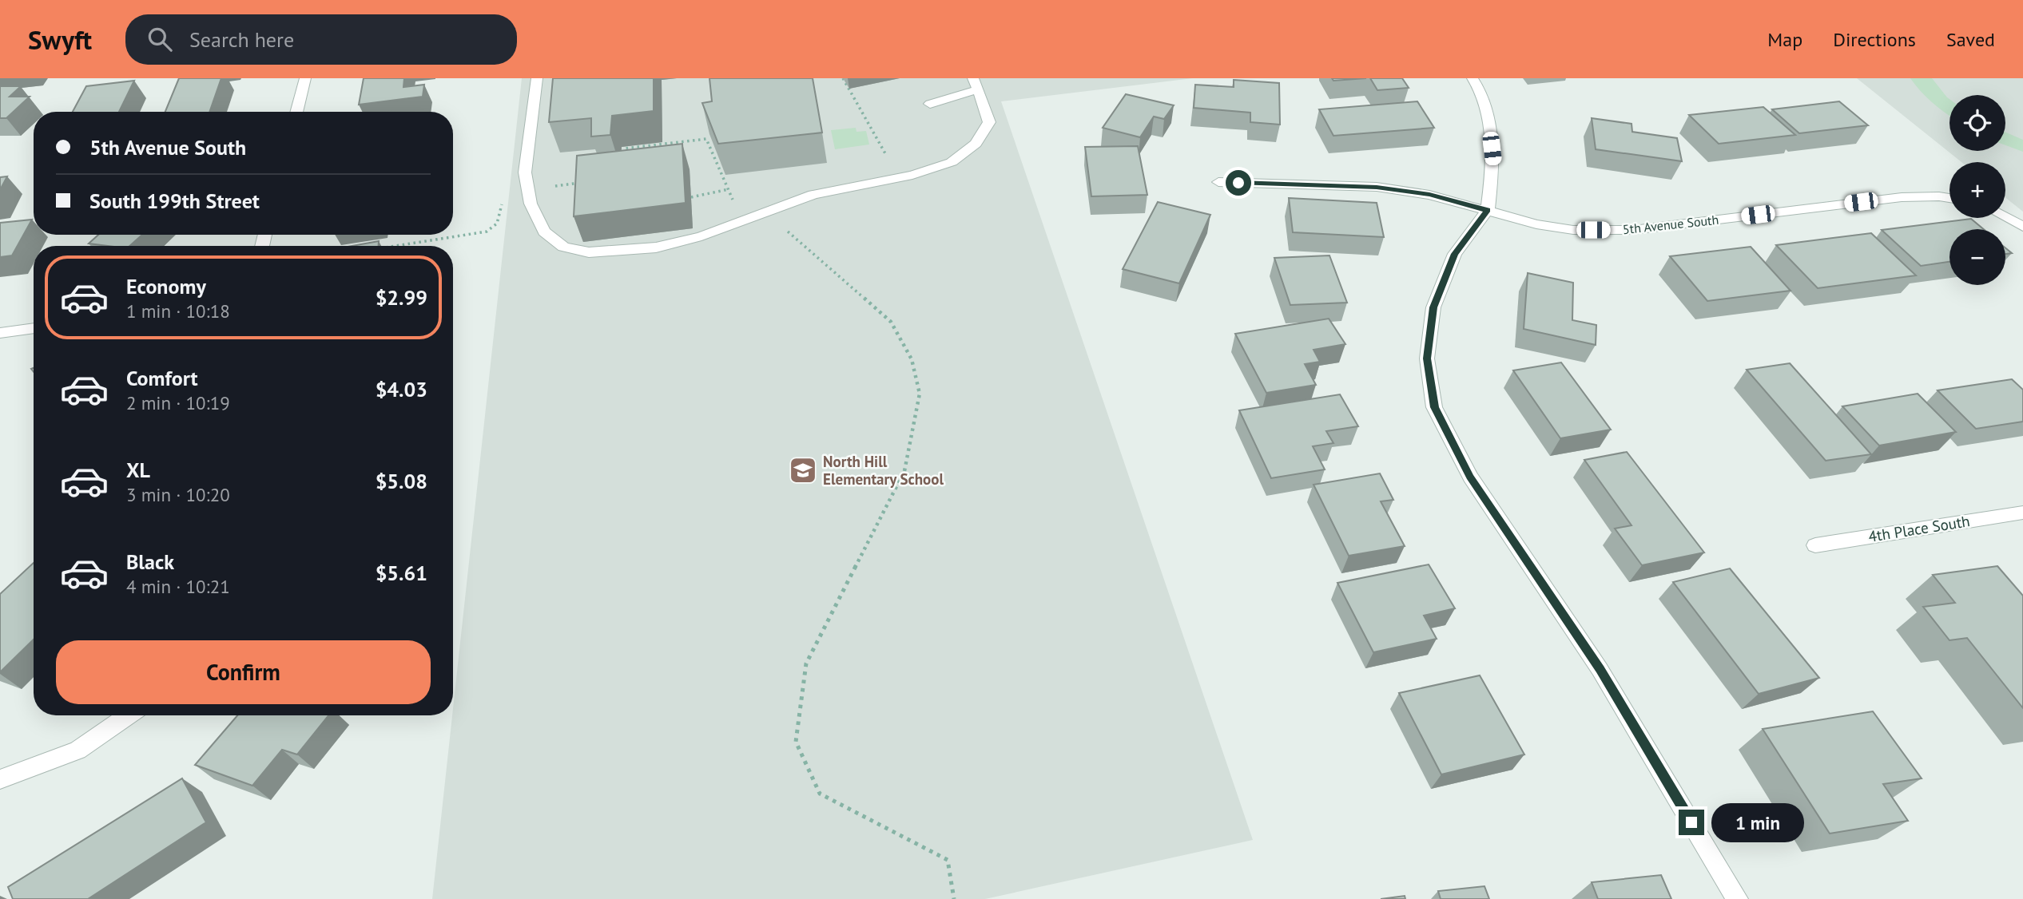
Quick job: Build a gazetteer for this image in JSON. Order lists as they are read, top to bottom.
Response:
{
  "streets": {
    "street": ["5th Avenue South", "4th Place South"]
  },
  "places": {
    "school or university": ["North Hill Elementary School"]
  },
  "page": {
    "header": "Swyft",
    "search": "Search here",
    "nav": ["Map", "Directions", "Saved"],
    "map_buttons": ["+", "−"],
    "banner": ["5th Avenue South", "South 199th Street"],
    "list": [
      {
        "name": "Economy",
        "note": "1 min · 10:18",
        "value": "$2.99"
      },
      {
        "name": "Comfort",
        "note": "2 min · 10:19",
        "value": "$4.03"
      },
      {
        "name": "XL",
        "note": "3 min · 10:20",
        "value": "$5.08"
      },
      {
        "name": "Black",
        "note": "4 min · 10:21",
        "value": "$5.61"
      }
    ],
    "buttons": "Confirm",
    "bubble": "1 min"
  }
}
